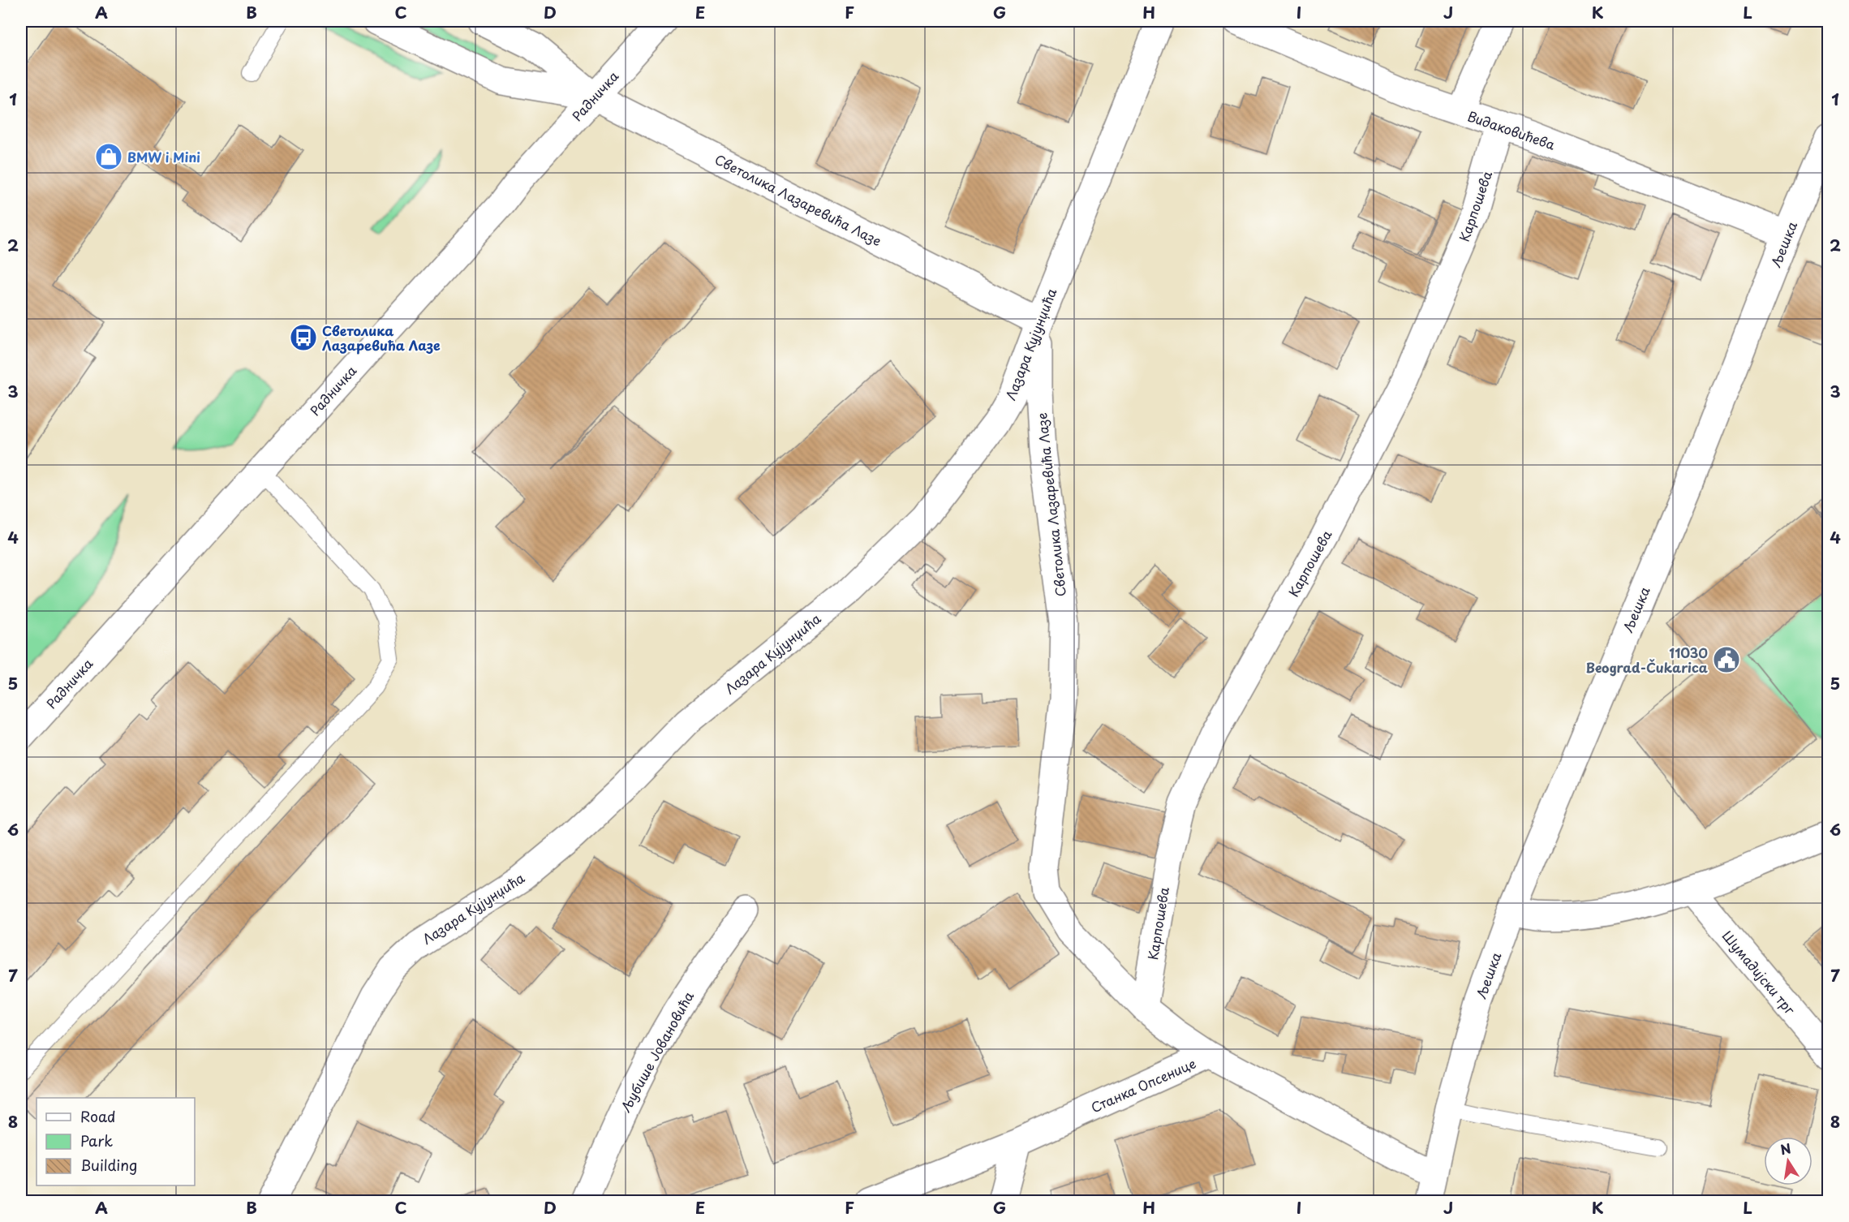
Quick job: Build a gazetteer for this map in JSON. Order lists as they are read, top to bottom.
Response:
{
  "streets": {
    "street": [
      "Радничка",
      "Видаковићева",
      "Светолика Лазаревића Лазе",
      "Карпошева",
      "Љешка",
      "Лазара Кујунџића",
      "Шумадијски трг",
      "Љубише Јовановића",
      "Станка Опсенице"
    ]
  },
  "crossings": [
    ["Радничка", "Светолика Лазаревића Лазе"],
    ["Видаковићева", "Карпошева"],
    ["Видаковићева", "Љешка"],
    ["Светолика Лазаревића Лазе", "Карпошева"],
    ["Светолика Лазаревића Лазе", "Лазара Кујунџића"],
    ["Светолика Лазаревића Лазе", "Станка Опсенице"],
    ["Љешка", "Станка Опсенице"]
  ],
  "places": {
    "shop": ["BMW i Mini"],
    "bus stop": ["Светолика Лазаревића Лазе"],
    "public building": ["11030 Beograd-Čukarica"]
  },
  "legend": ["Road", "Park", "Building"],
  "north": "top",
  "grid": {
    "columns": [
      "A",
      "B",
      "C",
      "D",
      "E",
      "F",
      "G",
      "H",
      "I",
      "J",
      "K",
      "L"
    ],
    "rows": [
      "1",
      "2",
      "3",
      "4",
      "5",
      "6",
      "7",
      "8"
    ]
  }
}
